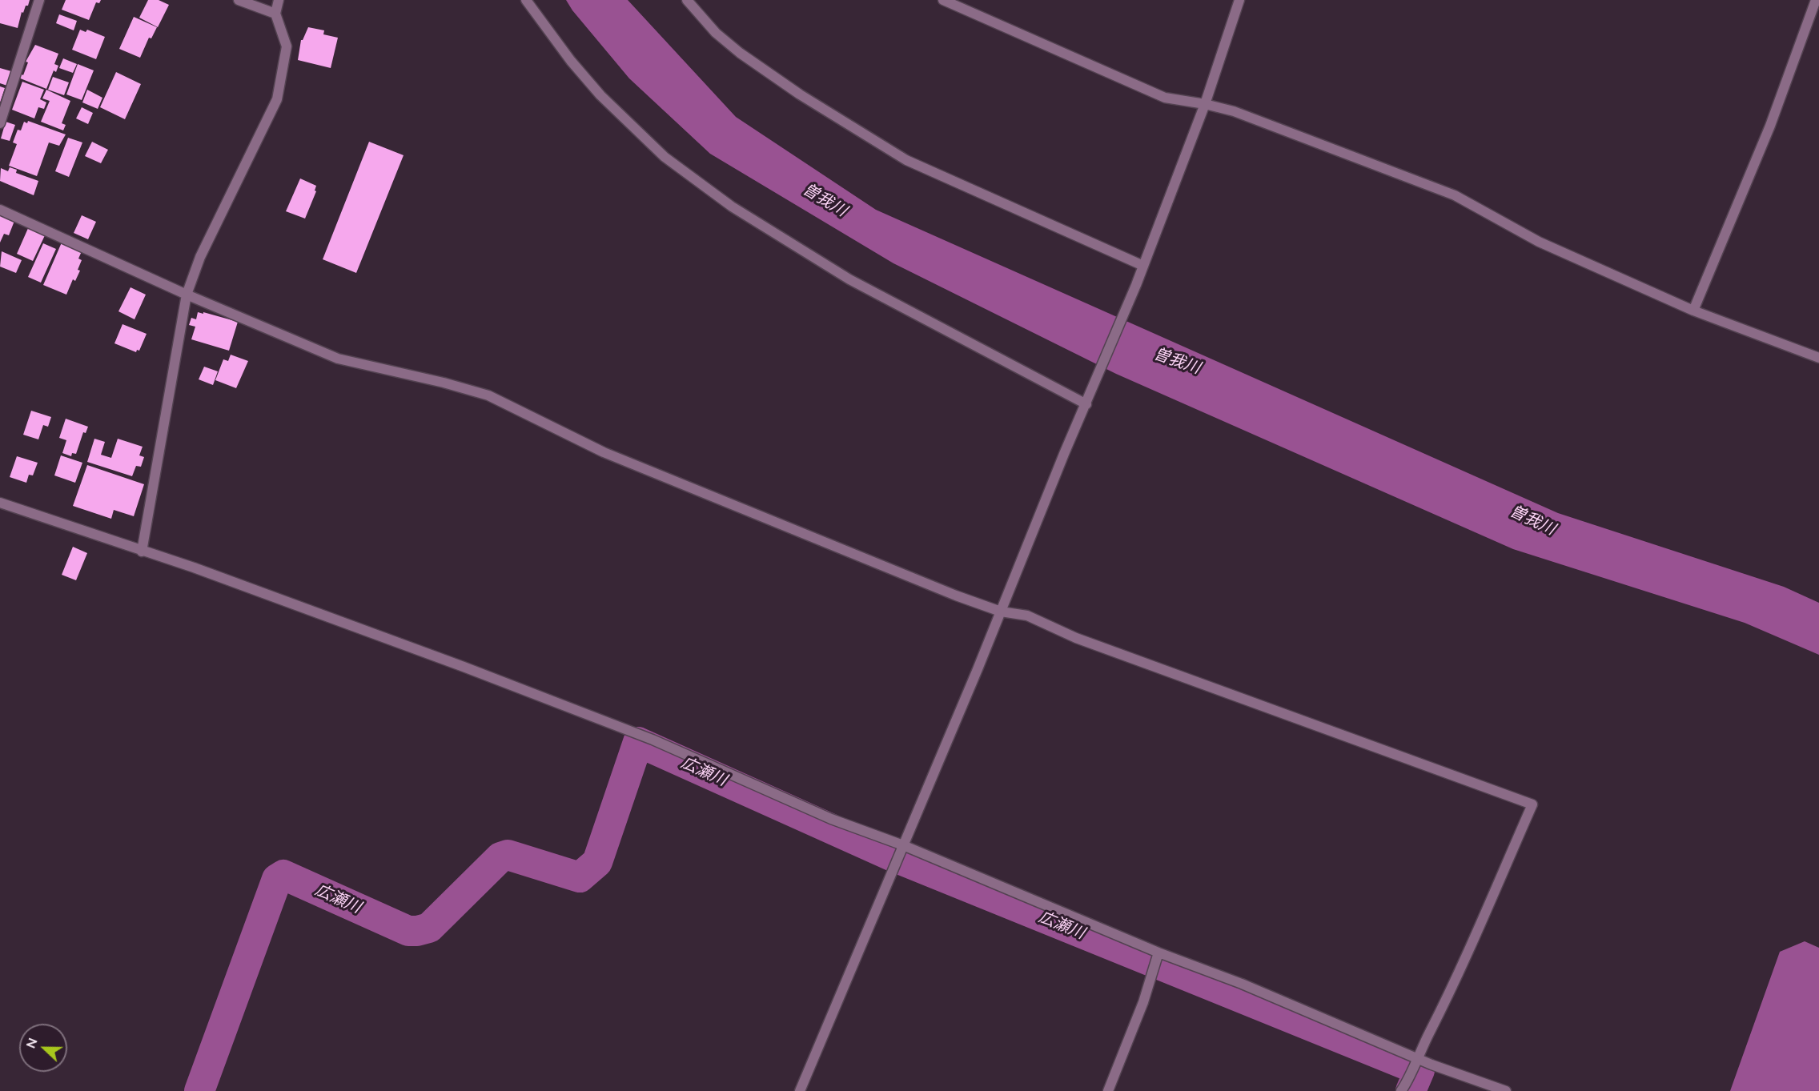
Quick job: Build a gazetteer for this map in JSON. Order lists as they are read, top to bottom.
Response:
{
  "water": ["曽我川", "広瀬川"],
  "north": "left"
}
